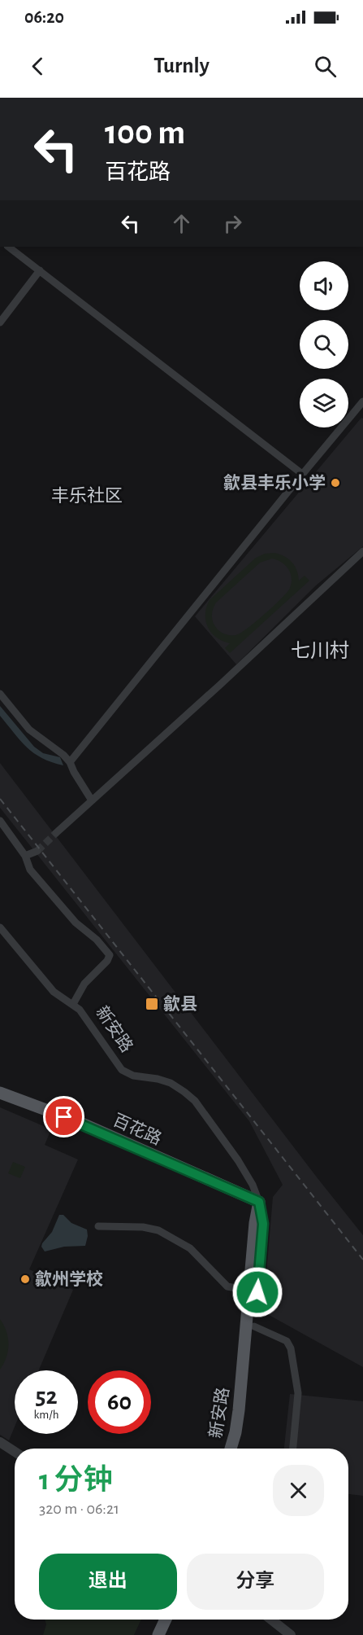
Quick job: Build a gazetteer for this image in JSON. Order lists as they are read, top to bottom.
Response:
{
  "streets": {
    "main road": ["新安路", "百花路"]
  },
  "crossings": [
    ["新安路", "百花路"]
  ],
  "districts": ["丰乐社区", "七川村"],
  "places": {
    "other": ["歙县丰乐小学", "歙州学校"],
    "transit": ["歙县"]
  },
  "page": {
    "status": "06:20",
    "header": "Turnly",
    "turn": ["100 m", "百花路"],
    "speed": "52 km/h",
    "limit": "60",
    "heading": ["1 分钟", "320 m · 06:21"],
    "buttons": ["退出", "分享"]
  }
}
